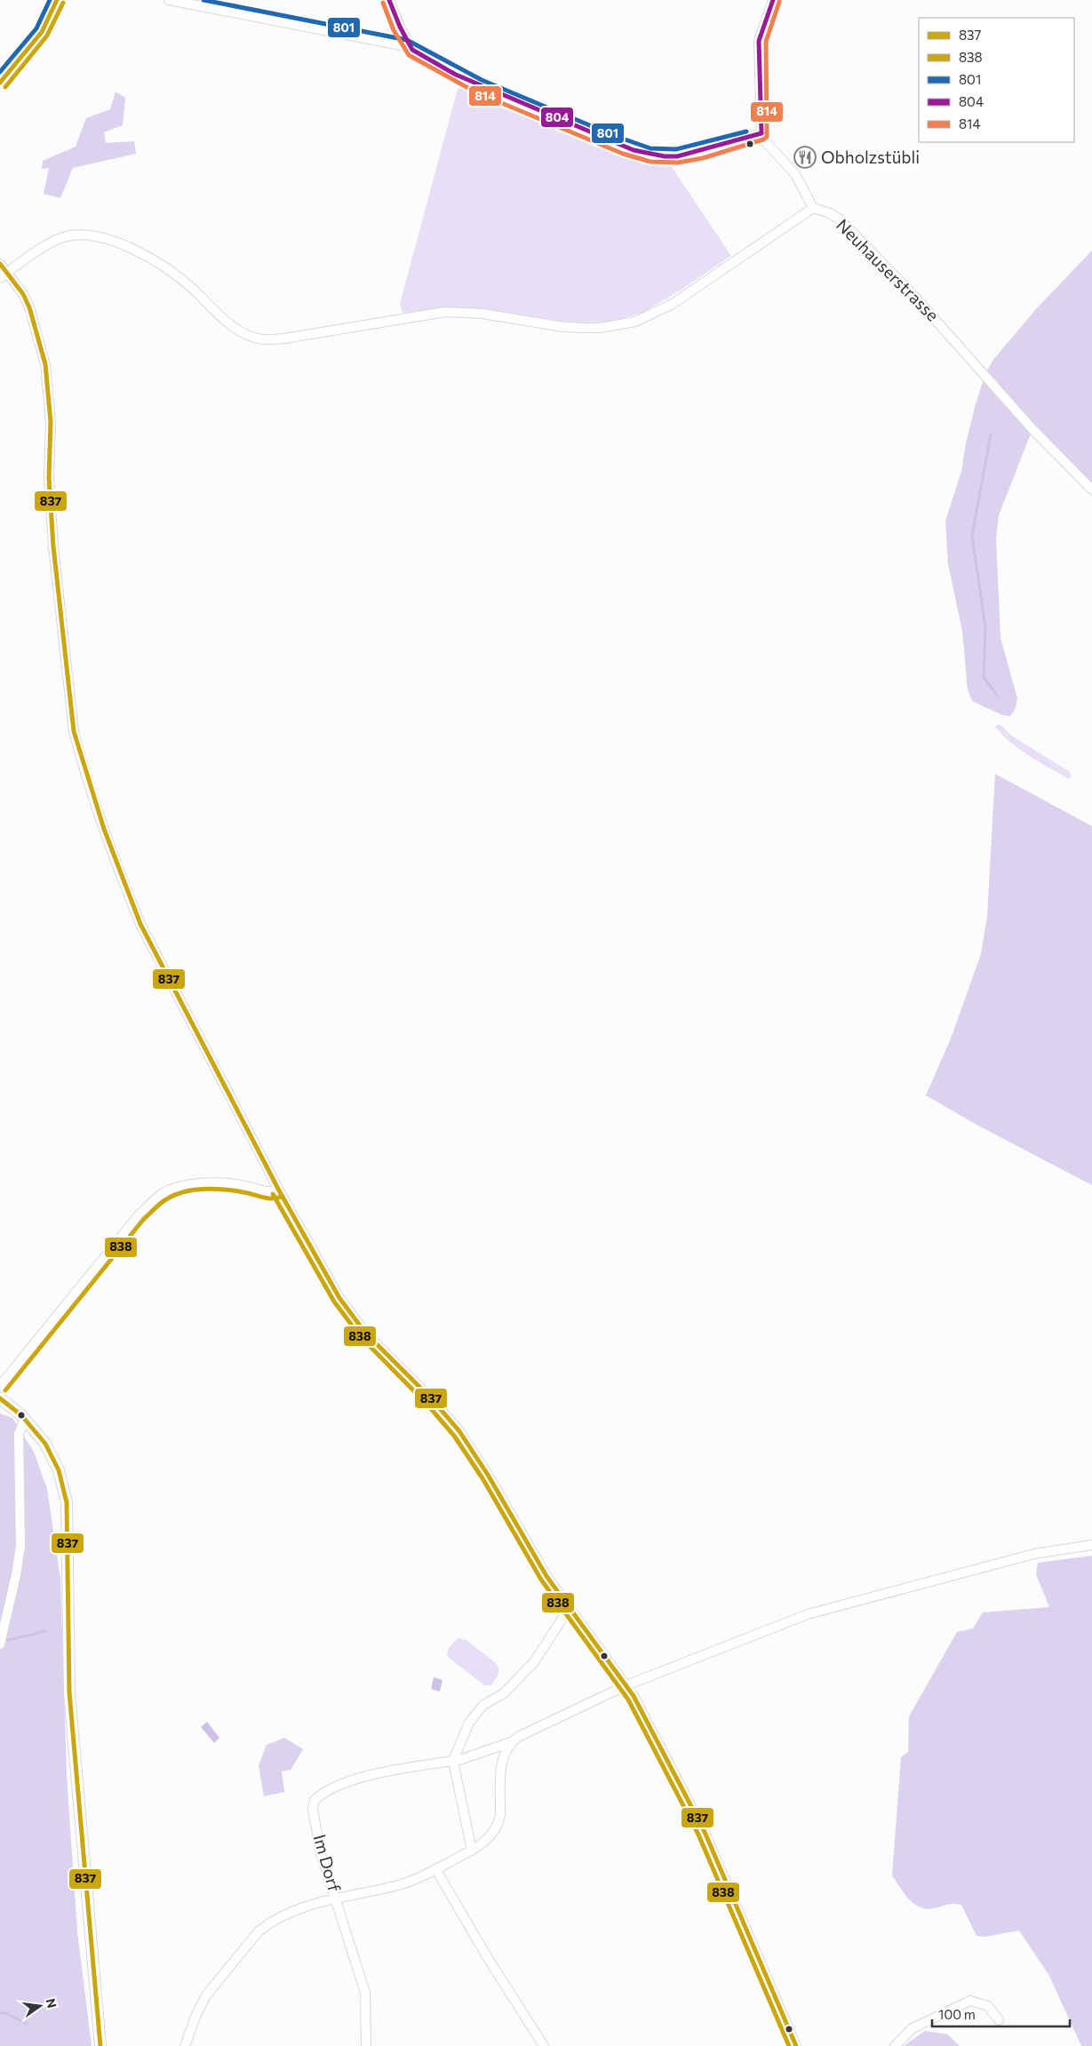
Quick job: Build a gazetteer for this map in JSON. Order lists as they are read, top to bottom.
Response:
{
  "streets": {
    "street": ["Neuhauserstrasse", "Im Dorf"]
  },
  "places": {
    "restaurant": ["Obholzstübli"]
  },
  "lines": [
    "transit line 837",
    "transit line 801",
    "transit line 804",
    "transit line 814",
    "transit line 838"
  ],
  "legend": [
    "837",
    "838",
    "801",
    "804",
    "814"
  ],
  "scale_bar": "100 m",
  "north": "right"
}
